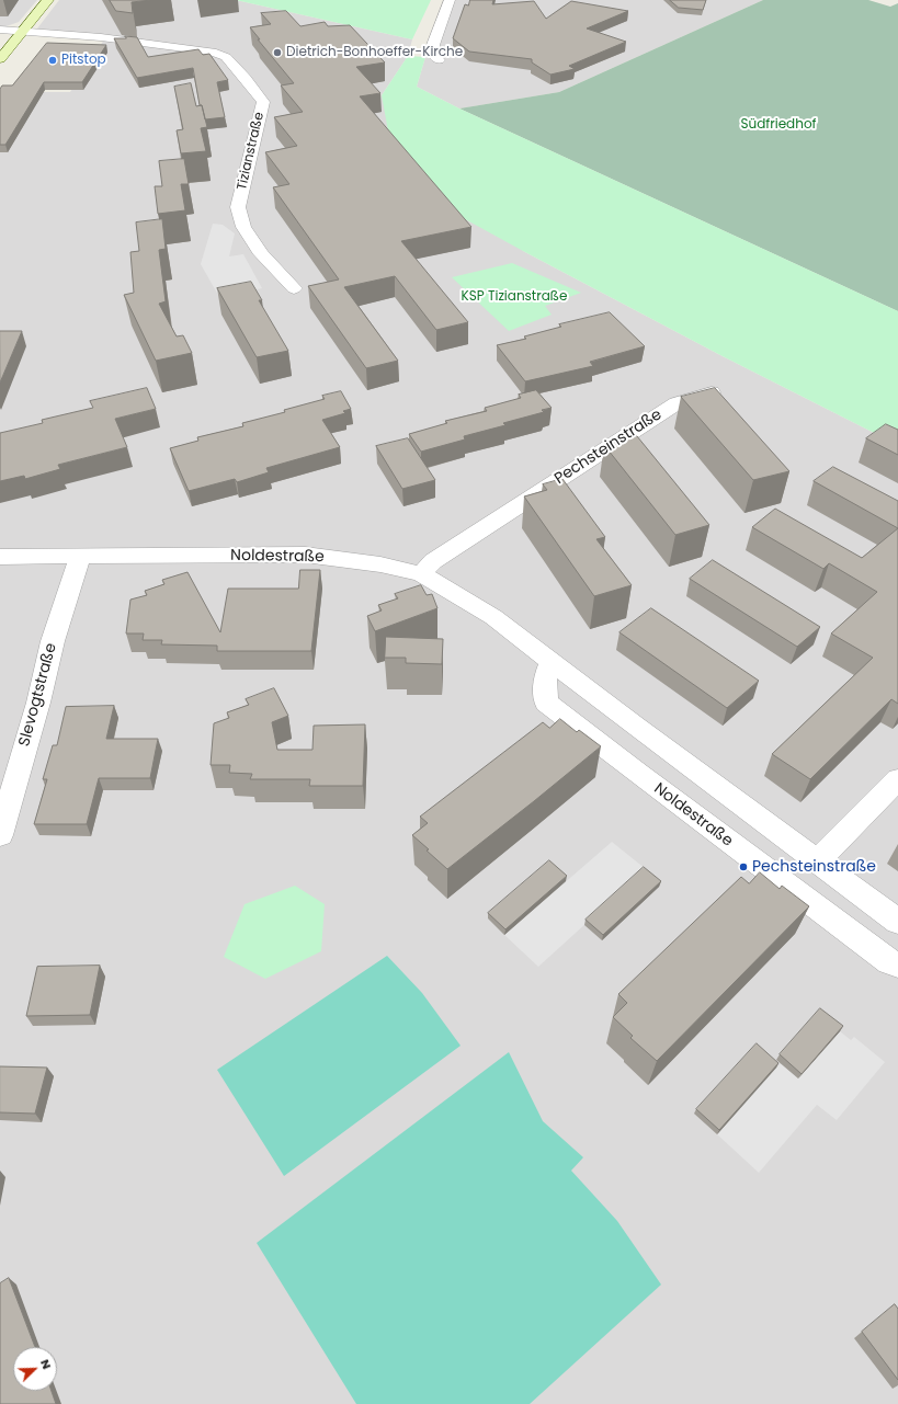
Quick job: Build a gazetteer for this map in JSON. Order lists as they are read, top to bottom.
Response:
{
  "streets": {
    "street": [
      "Tizianstraße",
      "Pechsteinstraße",
      "Noldestraße",
      "Slevogtstraße"
    ]
  },
  "crossings": [
    ["Pechsteinstraße", "Noldestraße"],
    ["Noldestraße", "Slevogtstraße"]
  ],
  "parks": ["Südfriedhof", "KSP Tizianstraße"],
  "places": ["Dietrich-Bonhoeffer-Kirche", "Pitstop", "Pechsteinstraße"],
  "north": "top right"
}
